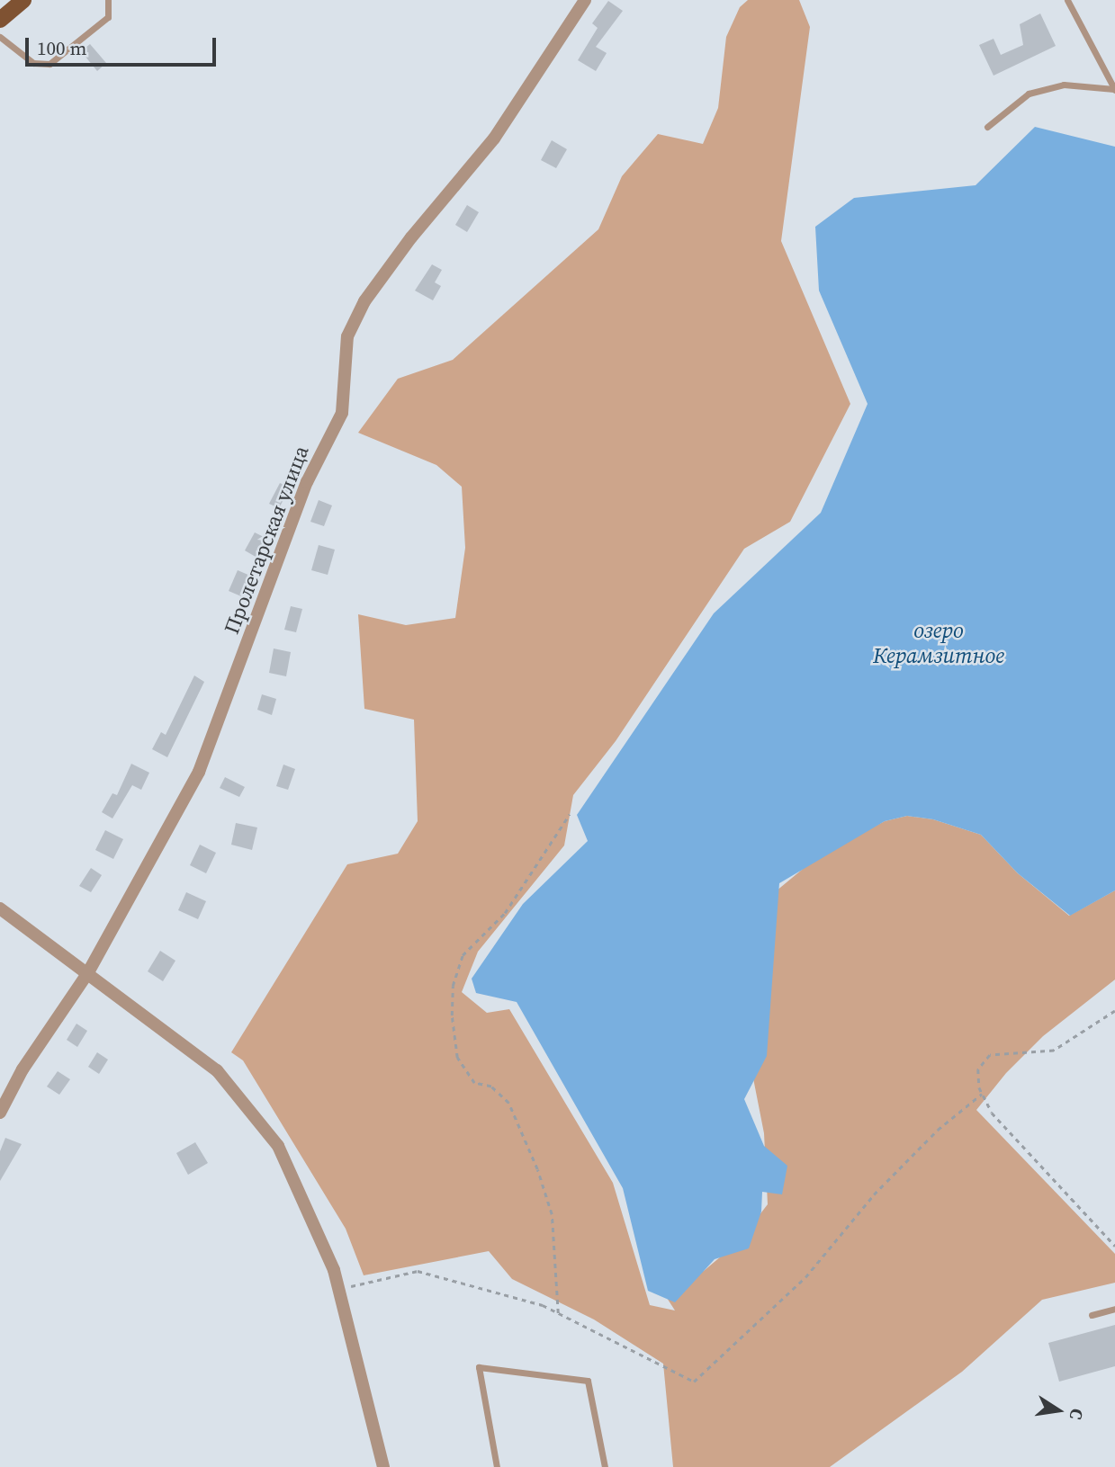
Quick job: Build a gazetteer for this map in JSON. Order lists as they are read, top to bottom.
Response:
{
  "streets": {
    "street": ["Пролетарская улица"]
  },
  "water": ["озеро Керамзитное"],
  "scale_bar": "100 m",
  "north": "right"
}
